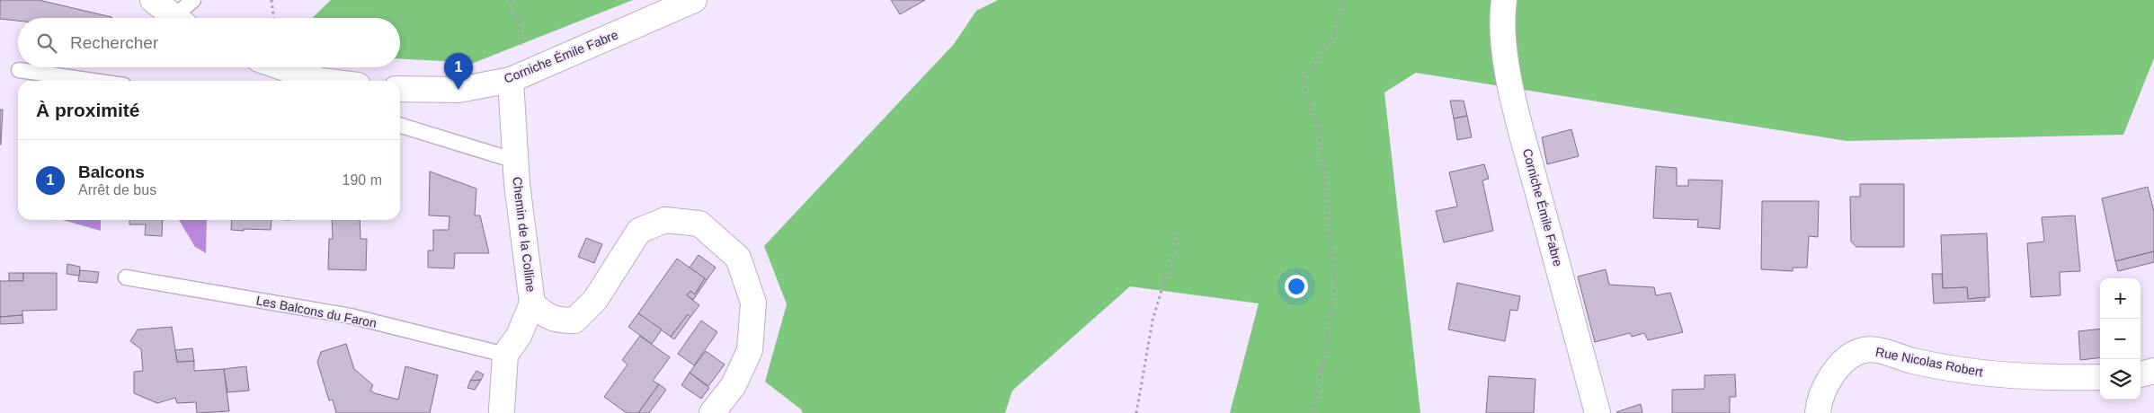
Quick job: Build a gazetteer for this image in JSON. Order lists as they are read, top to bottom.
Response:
{
  "streets": {
    "street": ["Corniche Émile Fabre", "Chemin de la Colline", "Rue Nicolas Robert"],
    "lane": ["Les Balcons du Faron"]
  },
  "crossings": [
    ["Corniche Émile Fabre", "Chemin de la Colline"],
    ["Chemin de la Colline", "Les Balcons du Faron"]
  ],
  "page": {
    "search": "Rechercher",
    "pins": "1",
    "heading": "À proximité",
    "list": [
      {
        "mark": "1",
        "name": "Balcons",
        "note": "Arrêt de bus",
        "value": "190 m"
      }
    ],
    "map_buttons": ["+", "−"]
  }
}
